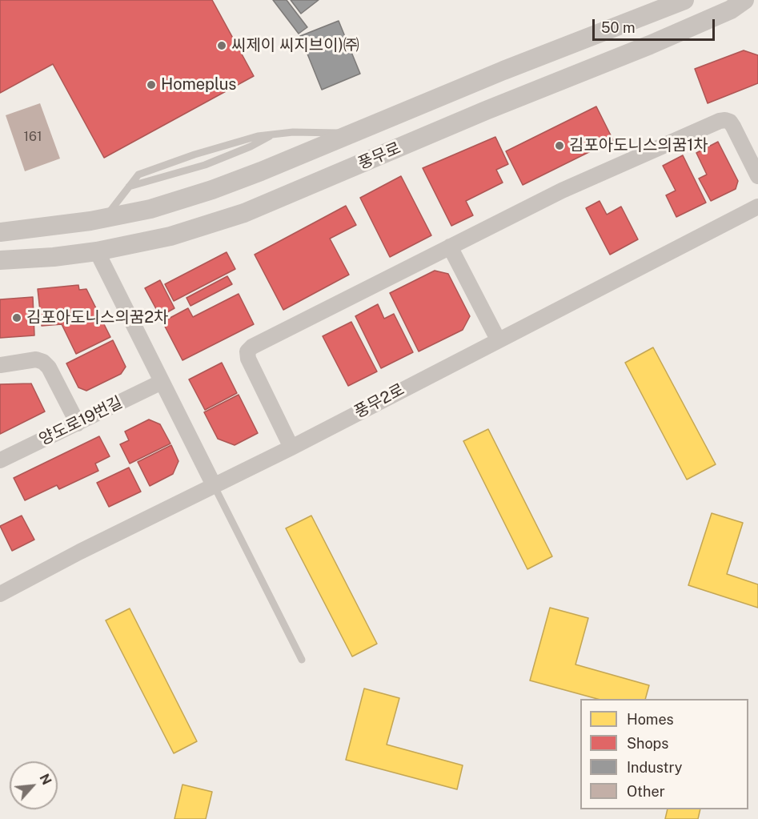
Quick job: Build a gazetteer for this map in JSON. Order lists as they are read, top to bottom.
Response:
{
  "streets": {
    "street": ["풍무로", "풍무2로", "양도로19번길"]
  },
  "places": [
    "씨제이 씨지브이)㈜",
    "Homeplus",
    "김포아도니스의꿈1차",
    "김포아도니스의꿈2차"
  ],
  "house_numbers": ["161"],
  "legend": [
    "Homes",
    "Shops",
    "Industry",
    "Other"
  ],
  "scale_bar": "50 m",
  "north": "top right"
}
